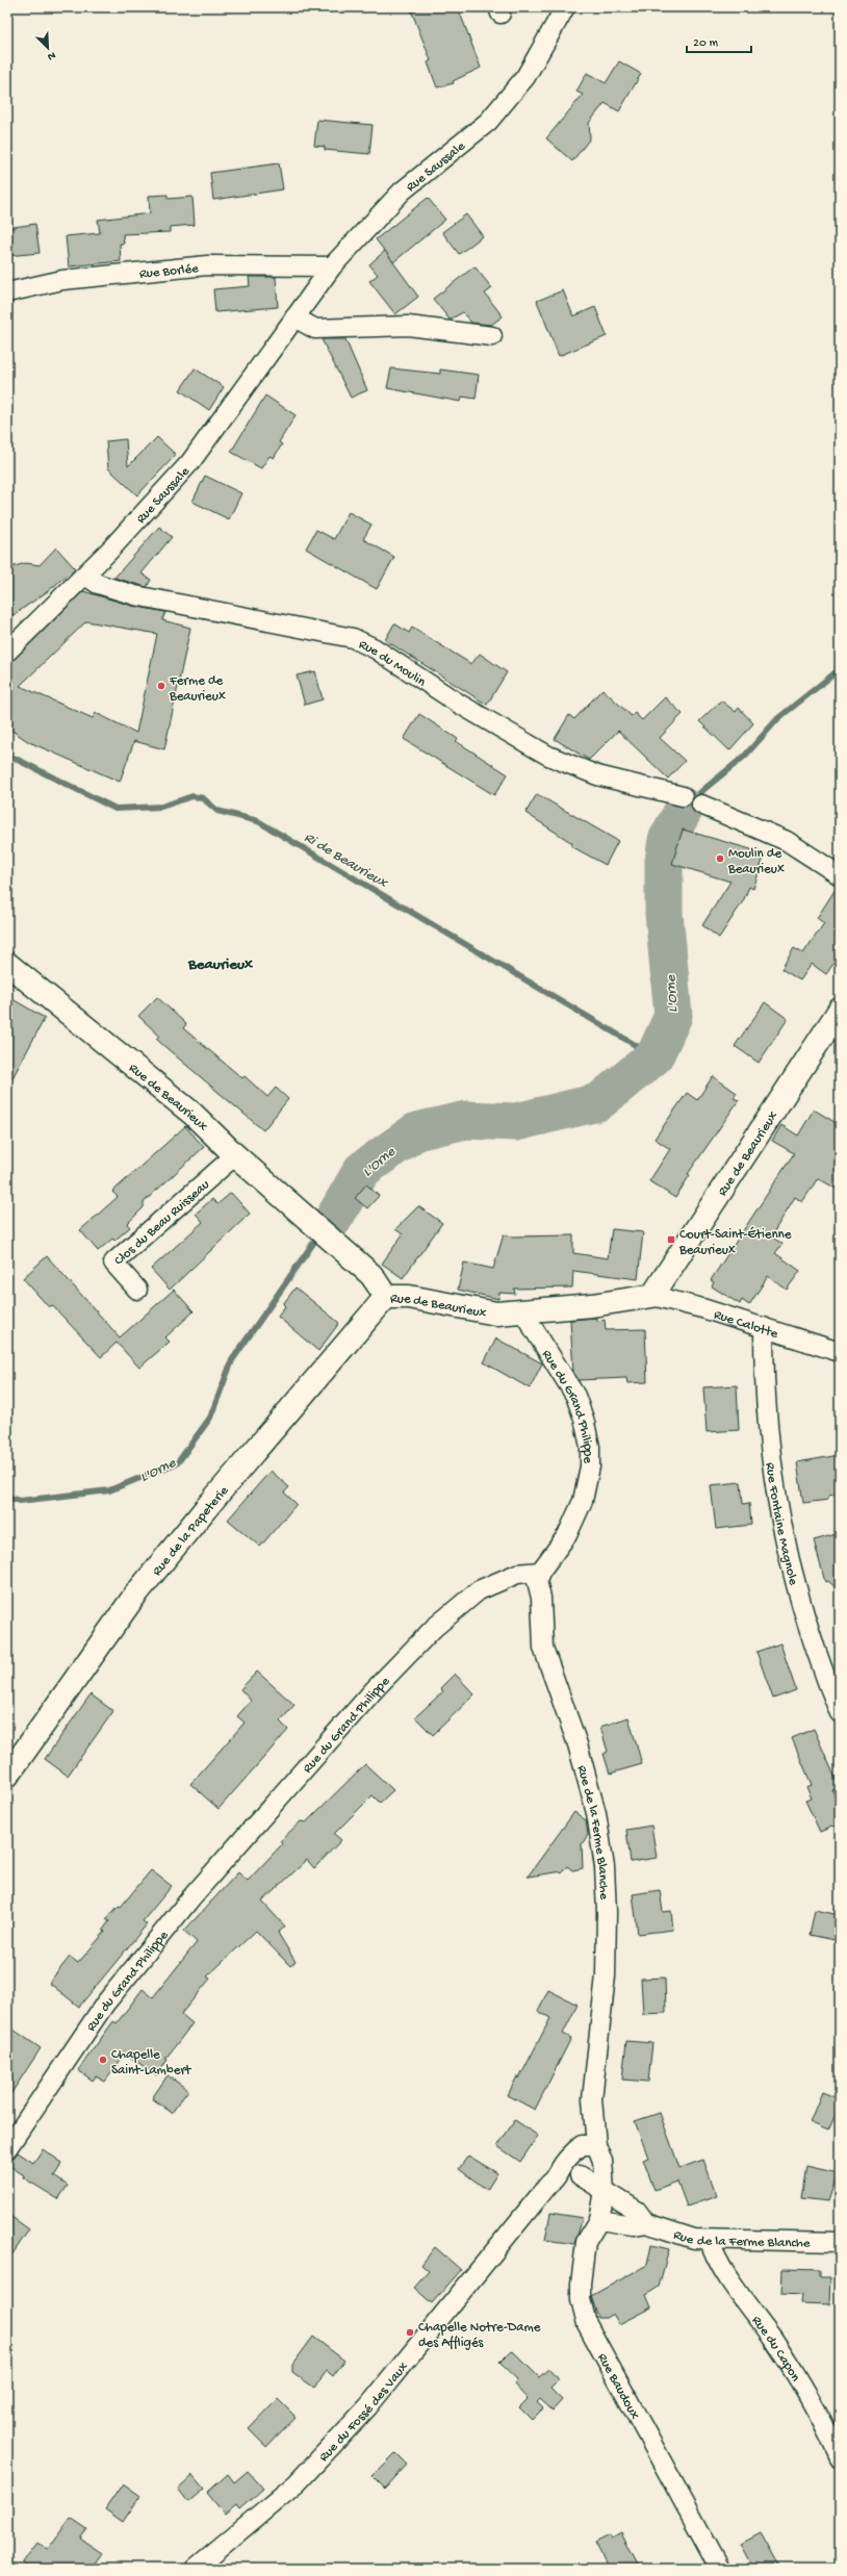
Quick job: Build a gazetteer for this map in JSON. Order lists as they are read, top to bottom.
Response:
{
  "streets": {
    "street": [
      "Rue Saussale",
      "Rue Borlée",
      "Rue du Moulin",
      "Rue de Beaurieux",
      "Clos du Beau Ruisseau",
      "Rue Calotte",
      "Rue du Grand Philippe",
      "Rue Fontaine Magnole",
      "Rue de la Papeterie",
      "Rue de la Ferme Blanche",
      "Rue du Capon",
      "Rue Baudoux",
      "Rue du Fossé des Vaux"
    ]
  },
  "crossings": [
    ["Rue Saussale", "Rue Borlée"],
    ["Rue Saussale", "Rue du Moulin"],
    ["Rue de Beaurieux", "Clos du Beau Ruisseau"],
    ["Rue de Beaurieux", "Rue Calotte"],
    ["Rue de Beaurieux", "Rue du Grand Philippe"],
    ["Rue de Beaurieux", "Rue de la Papeterie"],
    ["Rue Calotte", "Rue Fontaine Magnole"],
    ["Rue du Grand Philippe", "Rue de la Ferme Blanche"],
    ["Rue de la Ferme Blanche", "Rue du Capon"],
    ["Rue de la Ferme Blanche", "Rue Baudoux"],
    ["Rue de la Ferme Blanche", "Rue du Fossé des Vaux"]
  ],
  "districts": ["Beaurieux"],
  "water": ["Ri de Beaurieux", "L'Orne"],
  "places": {
    "other": [
      "Ferme de Beaurieux",
      "Moulin de Beaurieux",
      "Chapelle Saint-Lambert",
      "Chapelle Notre-Dame des Affligés"
    ],
    "transit": ["Court-Saint-Étienne Beaurieux"]
  },
  "scale_bar": "20 m",
  "north": "bottom right"
}
